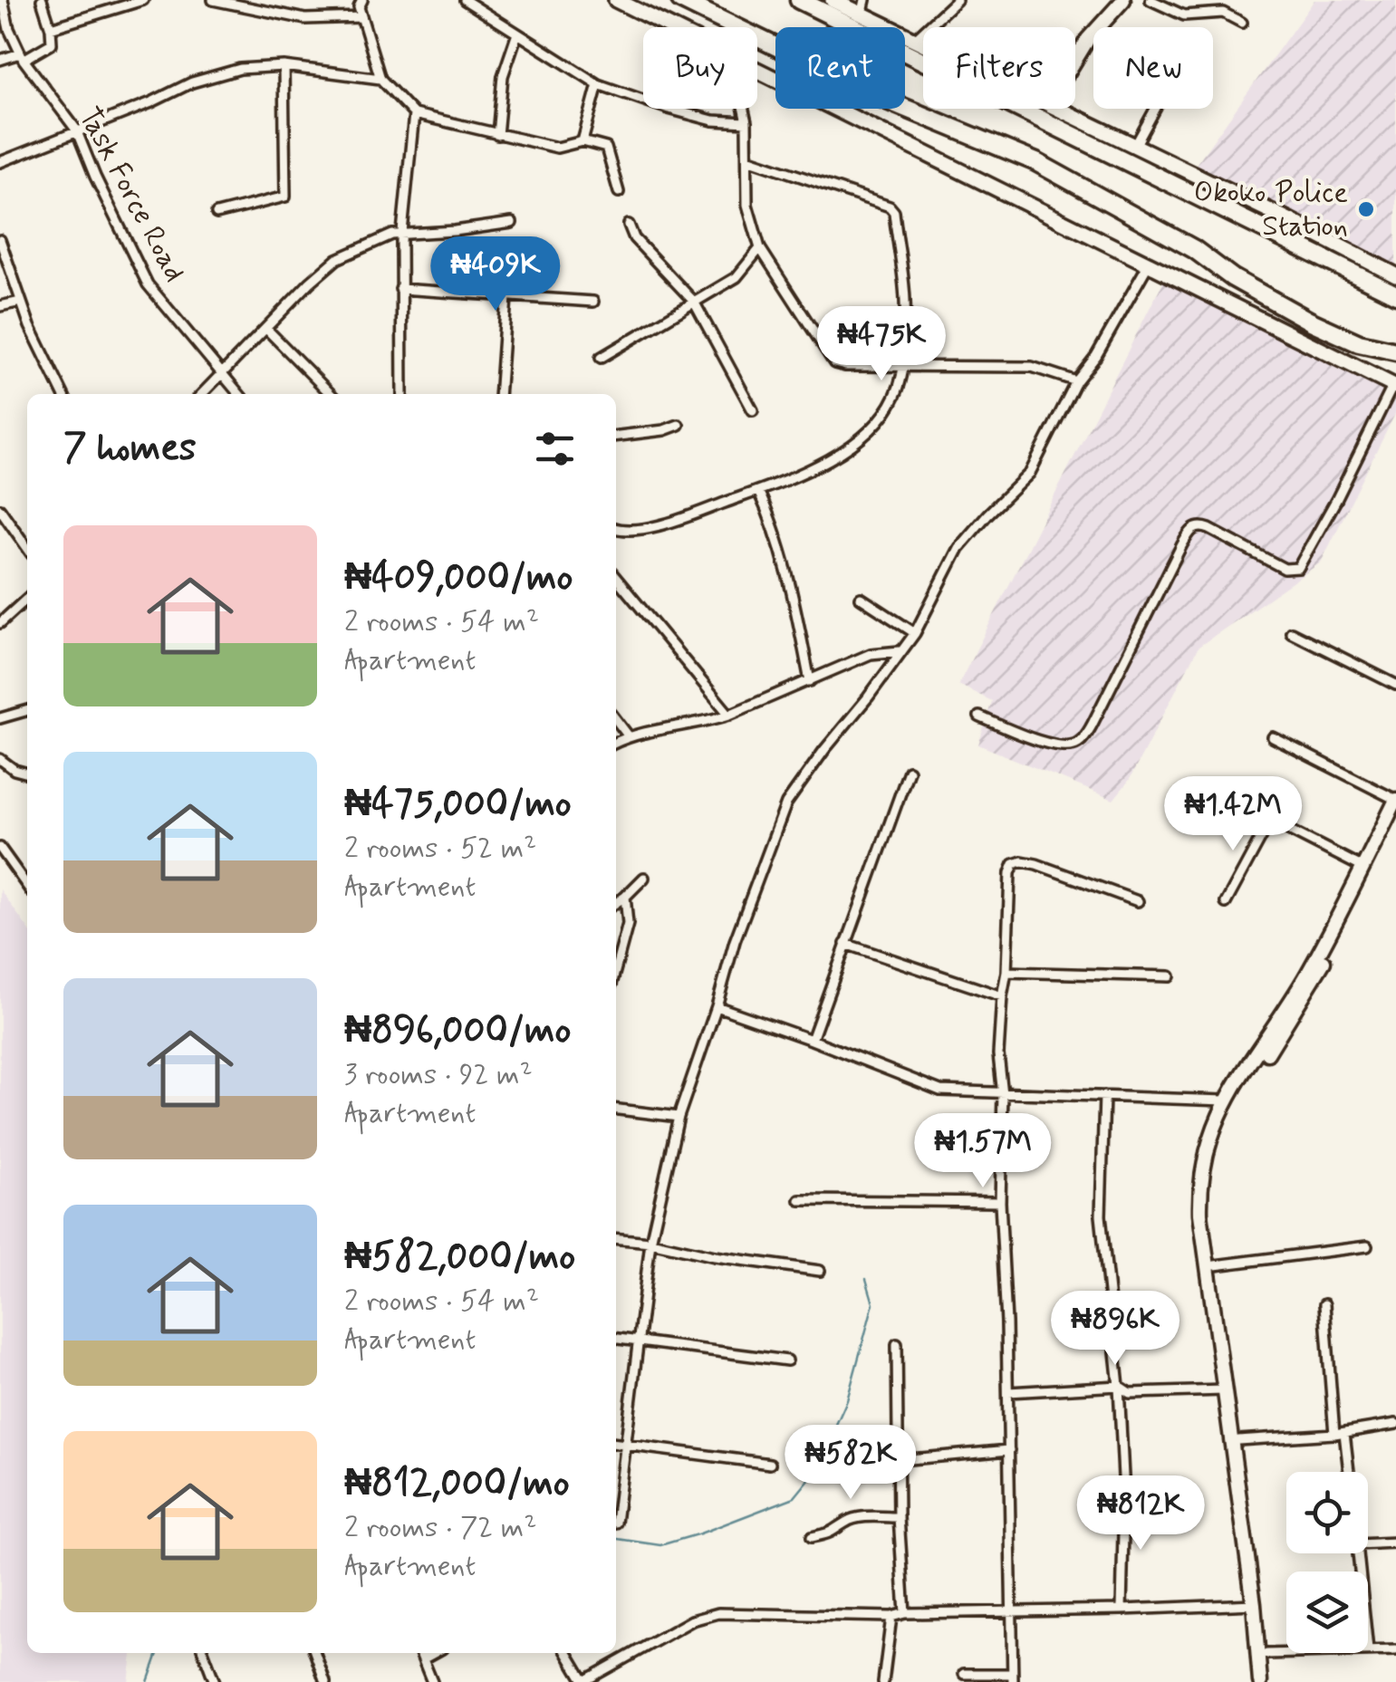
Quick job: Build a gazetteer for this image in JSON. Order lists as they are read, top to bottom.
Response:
{
  "streets": {
    "street": ["Task Force Road"]
  },
  "places": ["Okoko Police Station"],
  "page": {
    "chip": [
      "Buy",
      "Rent",
      "Filters",
      "New"
    ],
    "price": [
      "₦409K",
      "₦475K",
      "₦1.42M",
      "₦1.57M",
      "₦896K",
      "₦582K",
      "₦812K"
    ],
    "heading": "7 homes",
    "list": [
      {
        "name": "₦409,000/mo",
        "note": "2 rooms · 54 m² · Apartment"
      },
      {
        "name": "₦475,000/mo",
        "note": "2 rooms · 52 m² · Apartment"
      },
      {
        "name": "₦896,000/mo",
        "note": "3 rooms · 92 m² · Apartment"
      },
      {
        "name": "₦582,000/mo",
        "note": "2 rooms · 54 m² · Apartment"
      },
      {
        "name": "₦812,000/mo",
        "note": "2 rooms · 72 m² · Apartment"
      }
    ]
  }
}
